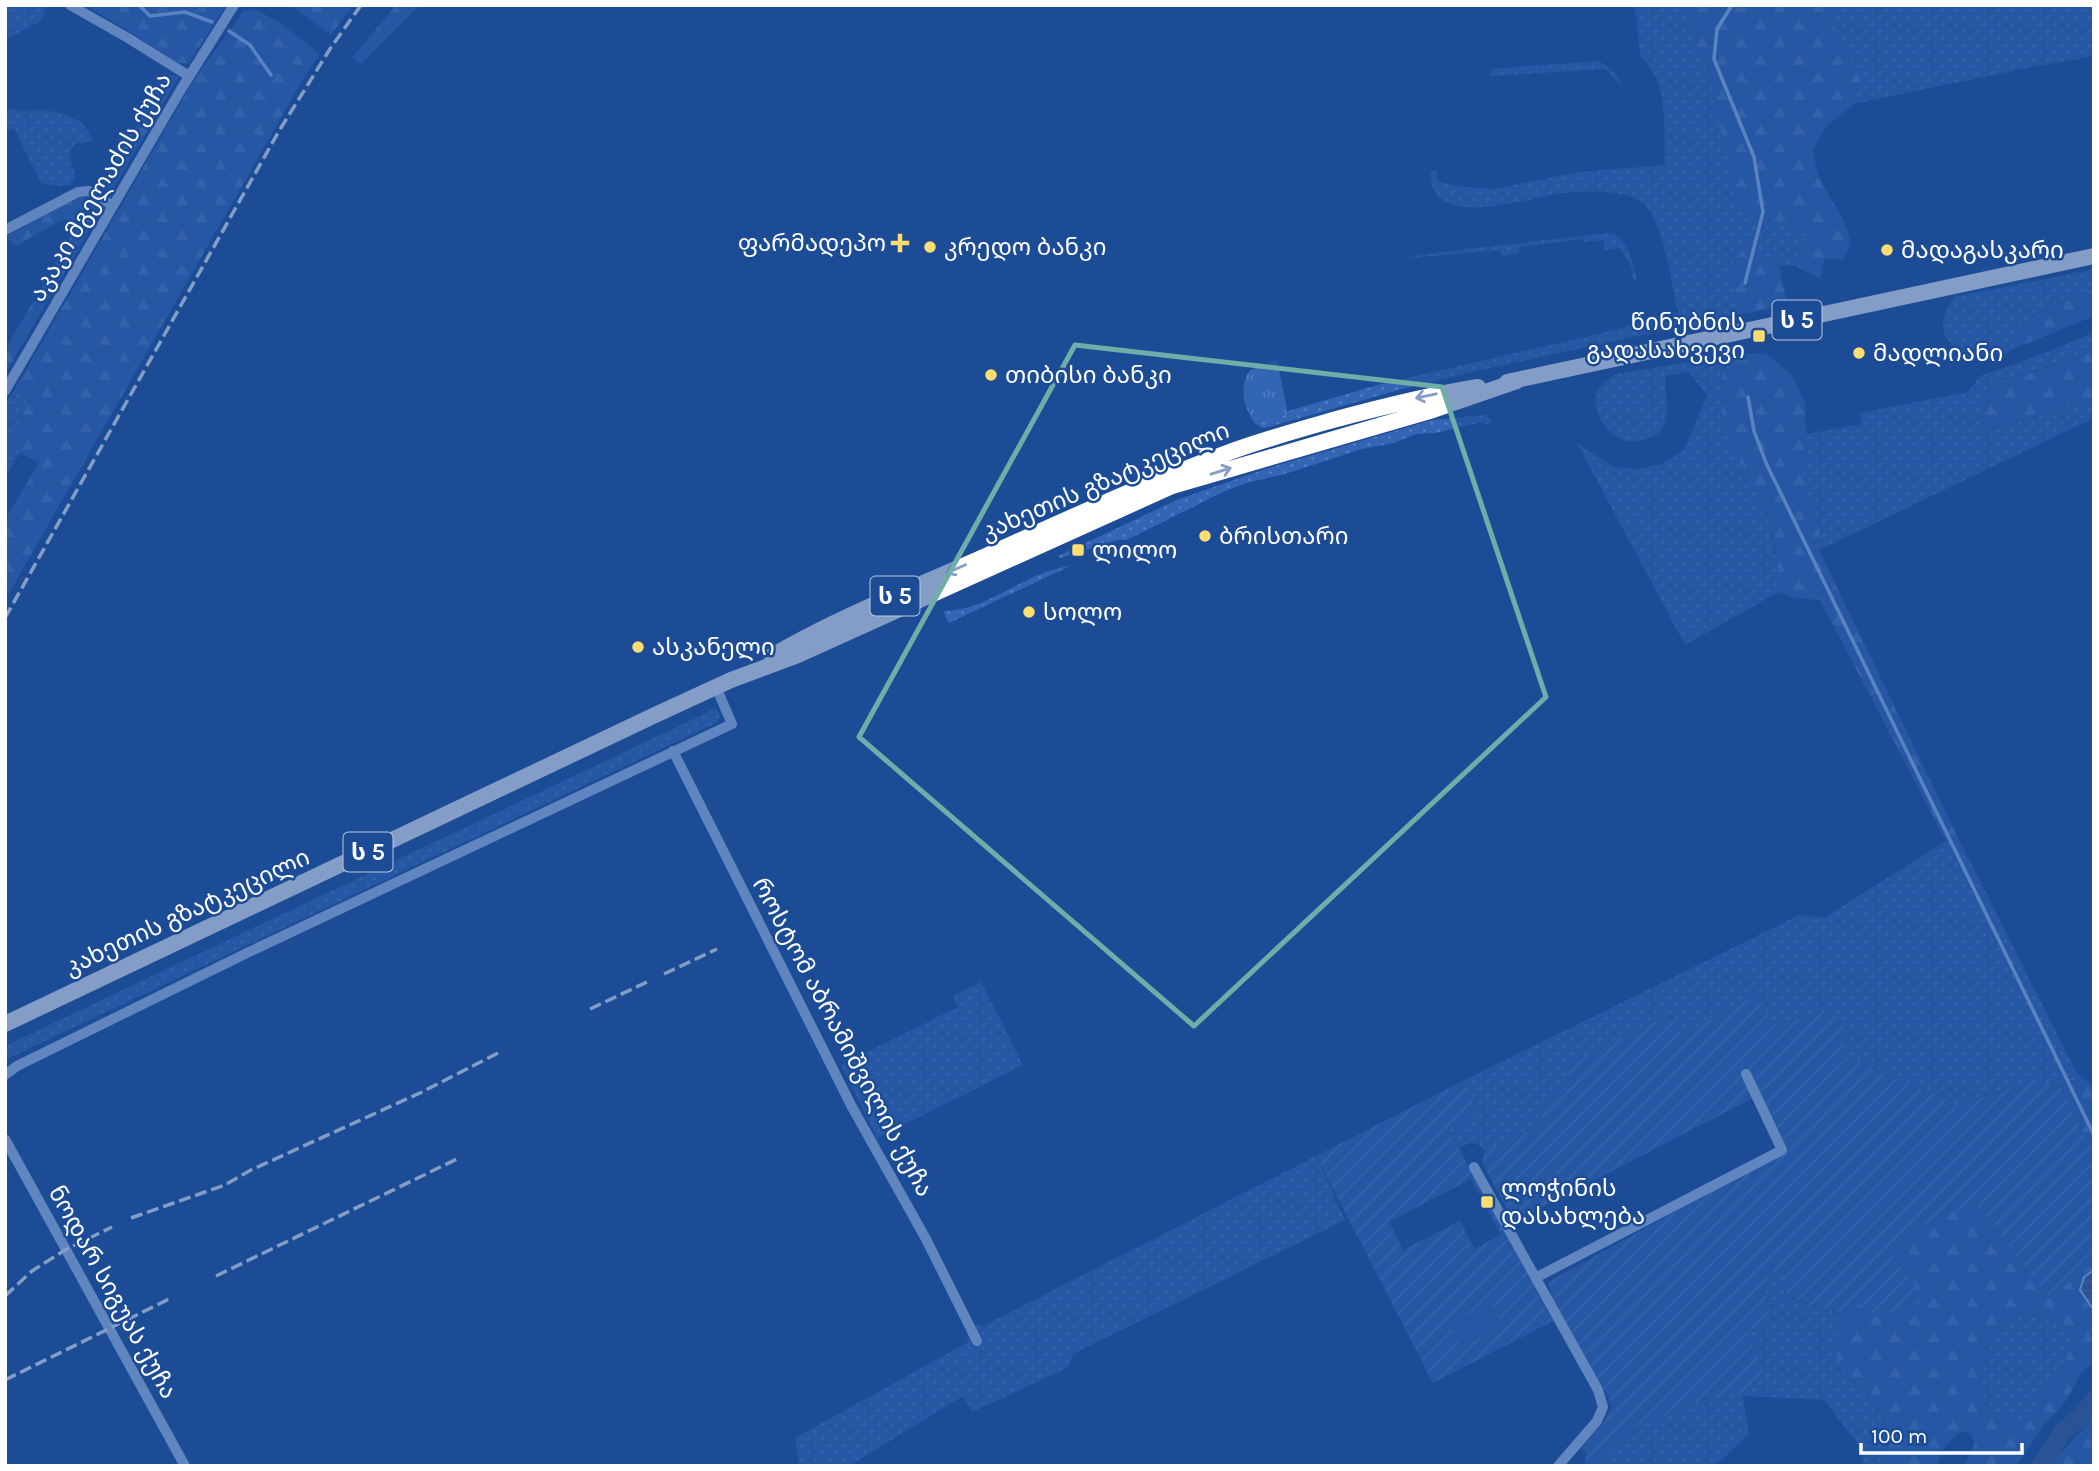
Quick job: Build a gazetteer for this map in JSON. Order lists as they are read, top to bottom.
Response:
{
  "streets": {
    "highway": ["ს 5", "კახეთის გზატკეცილი"],
    "street": ["აკაკი მგელაძის ქუჩა", "როსტომ აბრამიშვილის ქუჩა", "ნოდარ სიგუას ქუჩა"]
  },
  "places": {
    "health": ["ფარმადეპო"],
    "other": [
      "კრედო ბანკი",
      "მადაგასკარი",
      "მადლიანი",
      "თიბისი ბანკი",
      "ბრისთარი",
      "სოლო",
      "ასკანელი"
    ],
    "transit": ["წინუბნის გადასახვევი", "ლილო", "ლოჭინის დასახლება"]
  },
  "scale_bar": "100 m"
}
